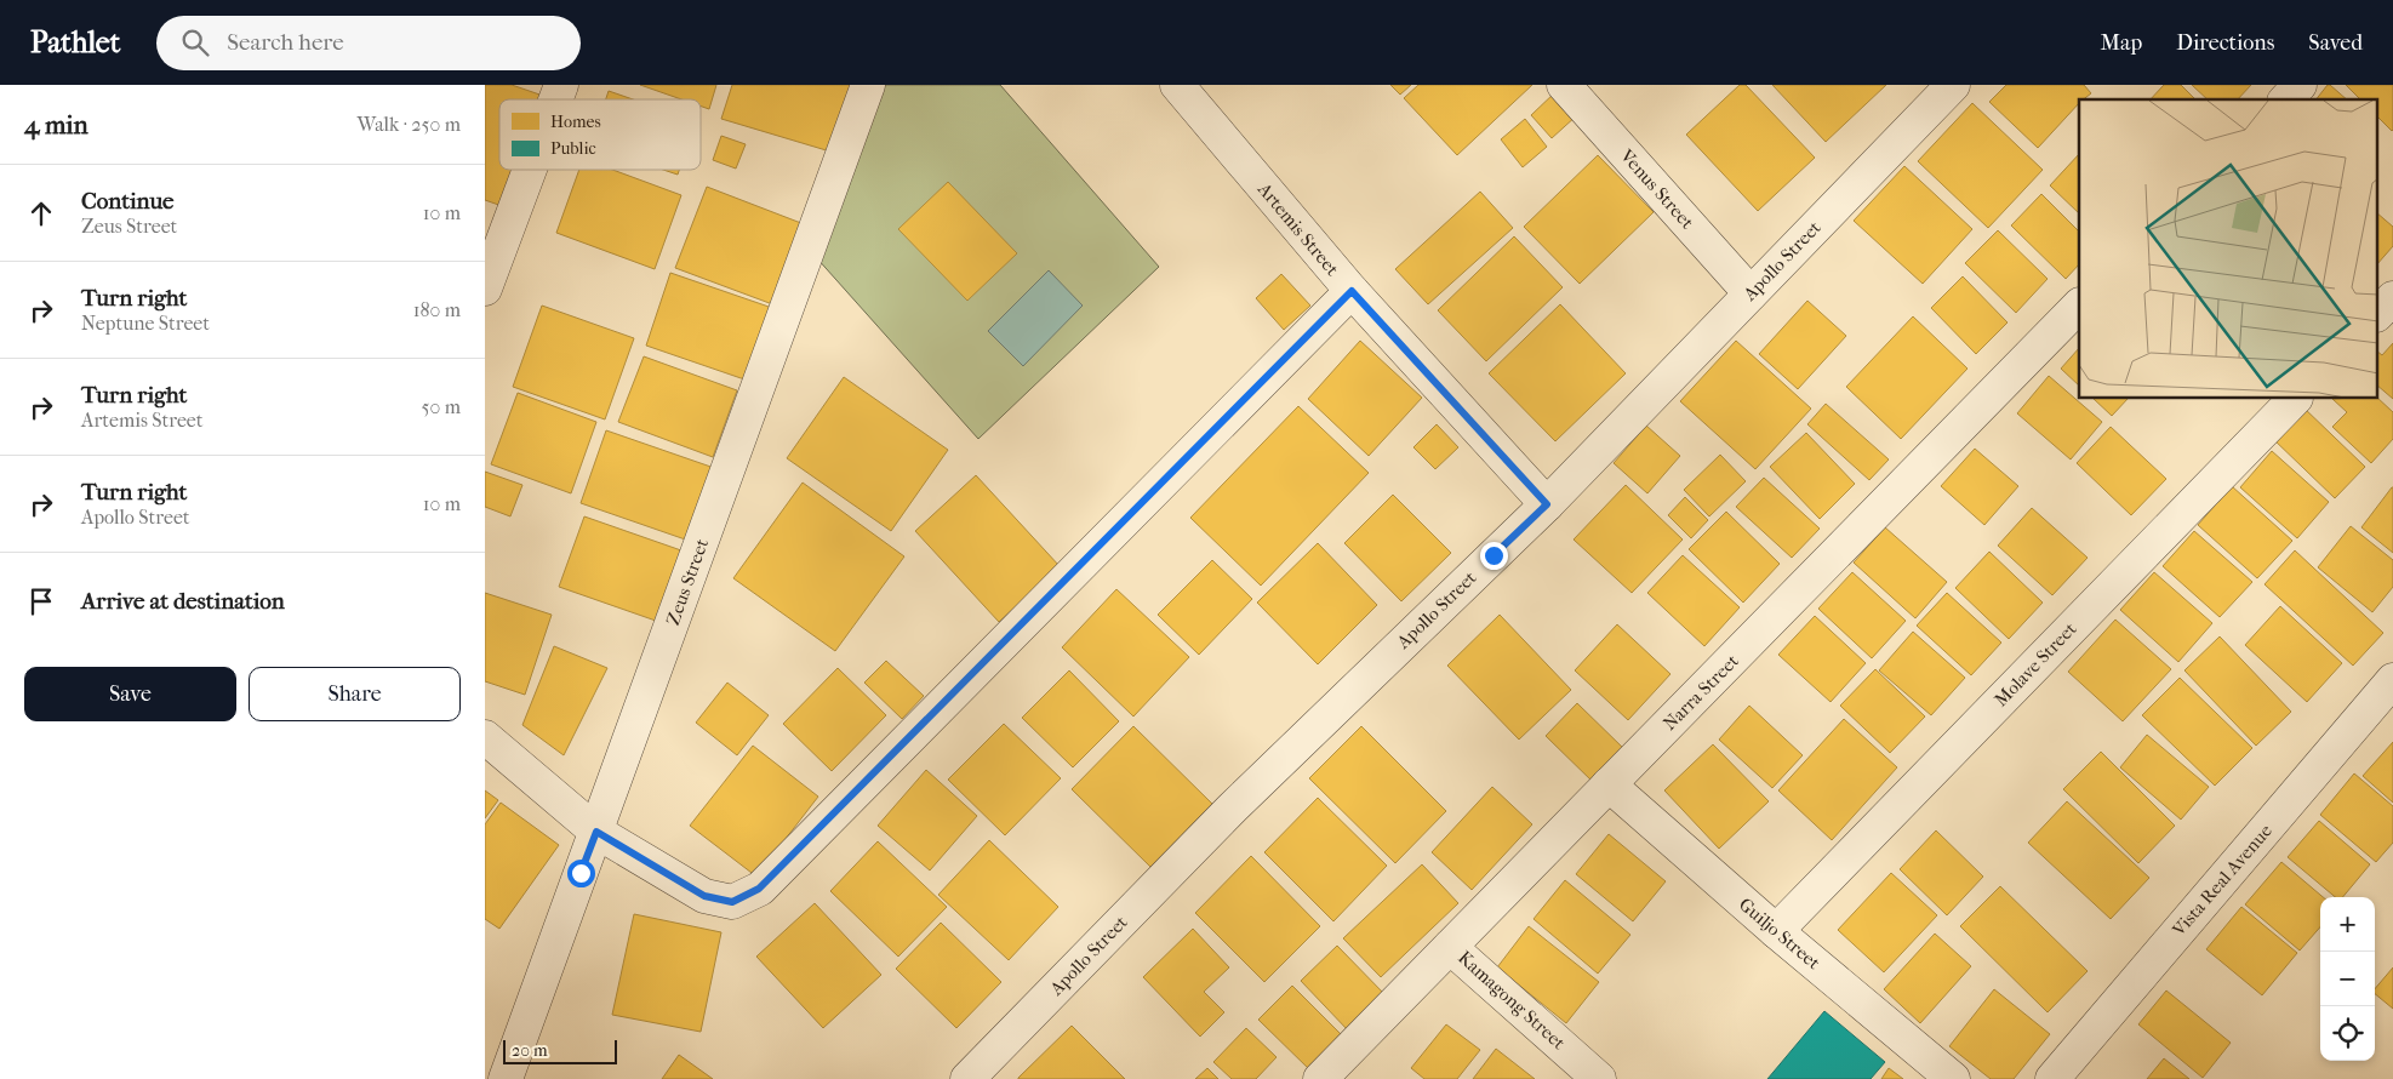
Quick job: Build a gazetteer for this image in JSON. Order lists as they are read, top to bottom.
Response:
{
  "streets": {
    "street": [
      "Venus Street",
      "Artemis Street",
      "Apollo Street",
      "Zeus Street",
      "Molave Street",
      "Narra Street",
      "Vista Real Avenue",
      "Guiljo Street",
      "Kamagong Street"
    ]
  },
  "crossings": [
    ["Venus Street", "Apollo Street"],
    ["Artemis Street", "Apollo Street"],
    ["Molave Street", "Guiljo Street"],
    ["Narra Street", "Guiljo Street"],
    ["Narra Street", "Kamagong Street"]
  ],
  "legend": ["Homes", "Public"],
  "scale_bar": "20 m",
  "page": {
    "header": "Pathlet",
    "search": "Search here",
    "nav": ["Map", "Directions", "Saved"],
    "heading": ["4 min", "Walk · 250 m"],
    "list": [
      ["Continue", "Zeus Street", "10 m"],
      ["Turn right", "Neptune Street", "180 m"],
      ["Turn right", "Artemis Street", "50 m"],
      ["Turn right", "Apollo Street", "10 m"],
      "Arrive at destination"
    ],
    "buttons": ["Save", "Share"],
    "map_buttons": ["+", "−"],
    "scale": "20 m"
  }
}
